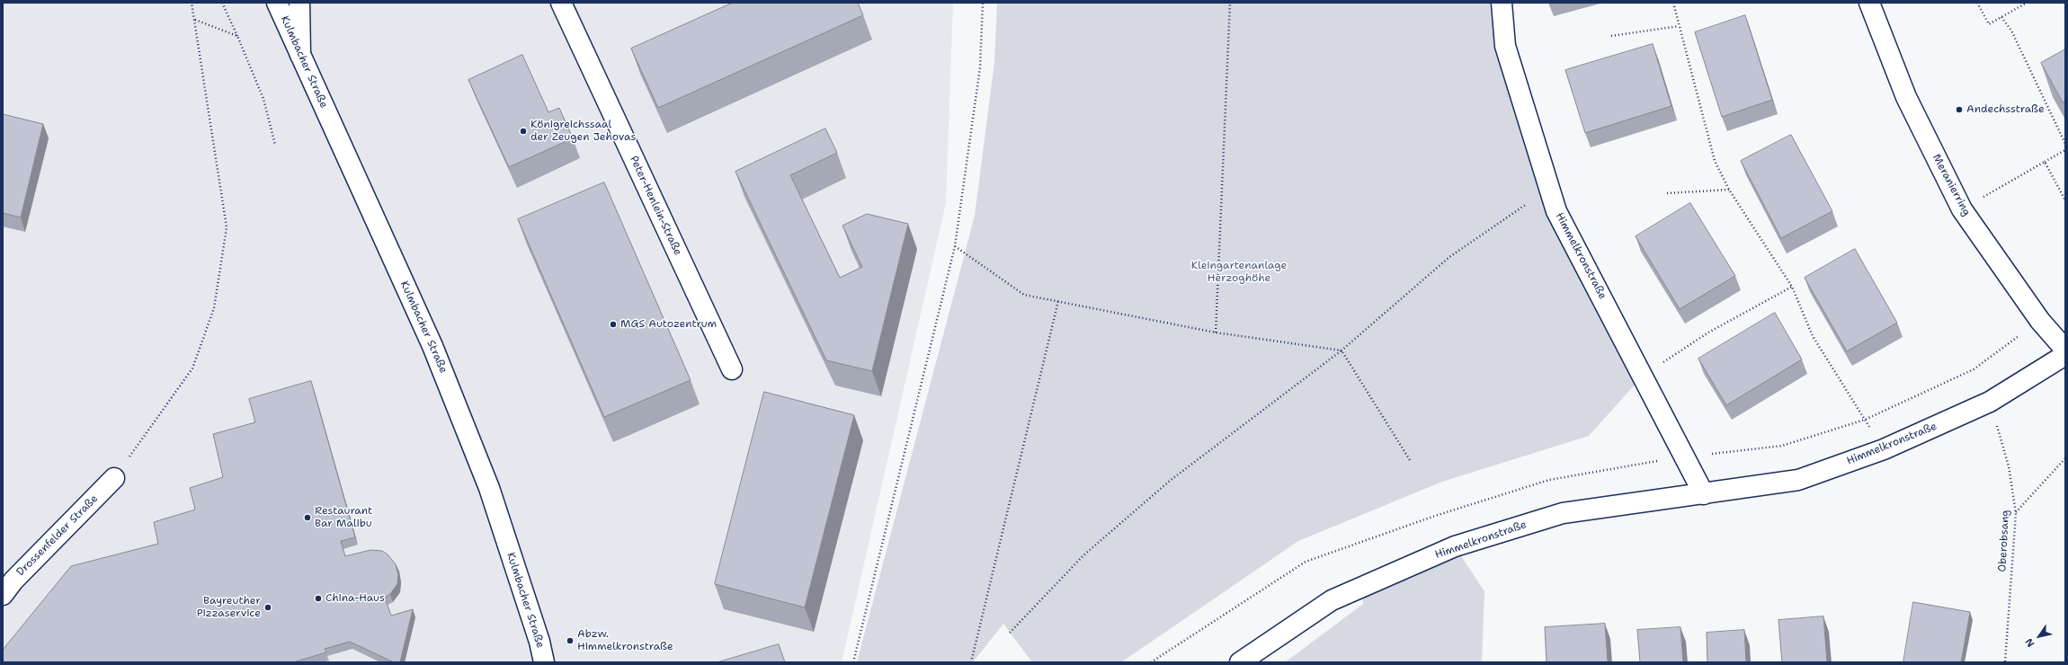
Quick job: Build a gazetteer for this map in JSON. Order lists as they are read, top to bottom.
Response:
{
  "streets": {
    "street": [
      "Kulmbacher Straße",
      "Meranierring",
      "Peter-Henlein-Straße",
      "Himmelkronstraße",
      "Drossenfelder Straße"
    ],
    "path": ["Oberobsang"]
  },
  "crossings": [
    ["Himmelkronstraße", "Oberobsang"]
  ],
  "parks": ["Kleingartenanlage Herzoghöhe"],
  "places": [
    "Andechsstraße",
    "Königreichssaal der Zeugen Jehovas",
    "MGS Autozentrum",
    "Restaurant Bar Malibu",
    "China-Haus",
    "Bayreuther Pizzaservice",
    "Abzw. Himmelkronstraße"
  ],
  "north": "bottom left"
}
